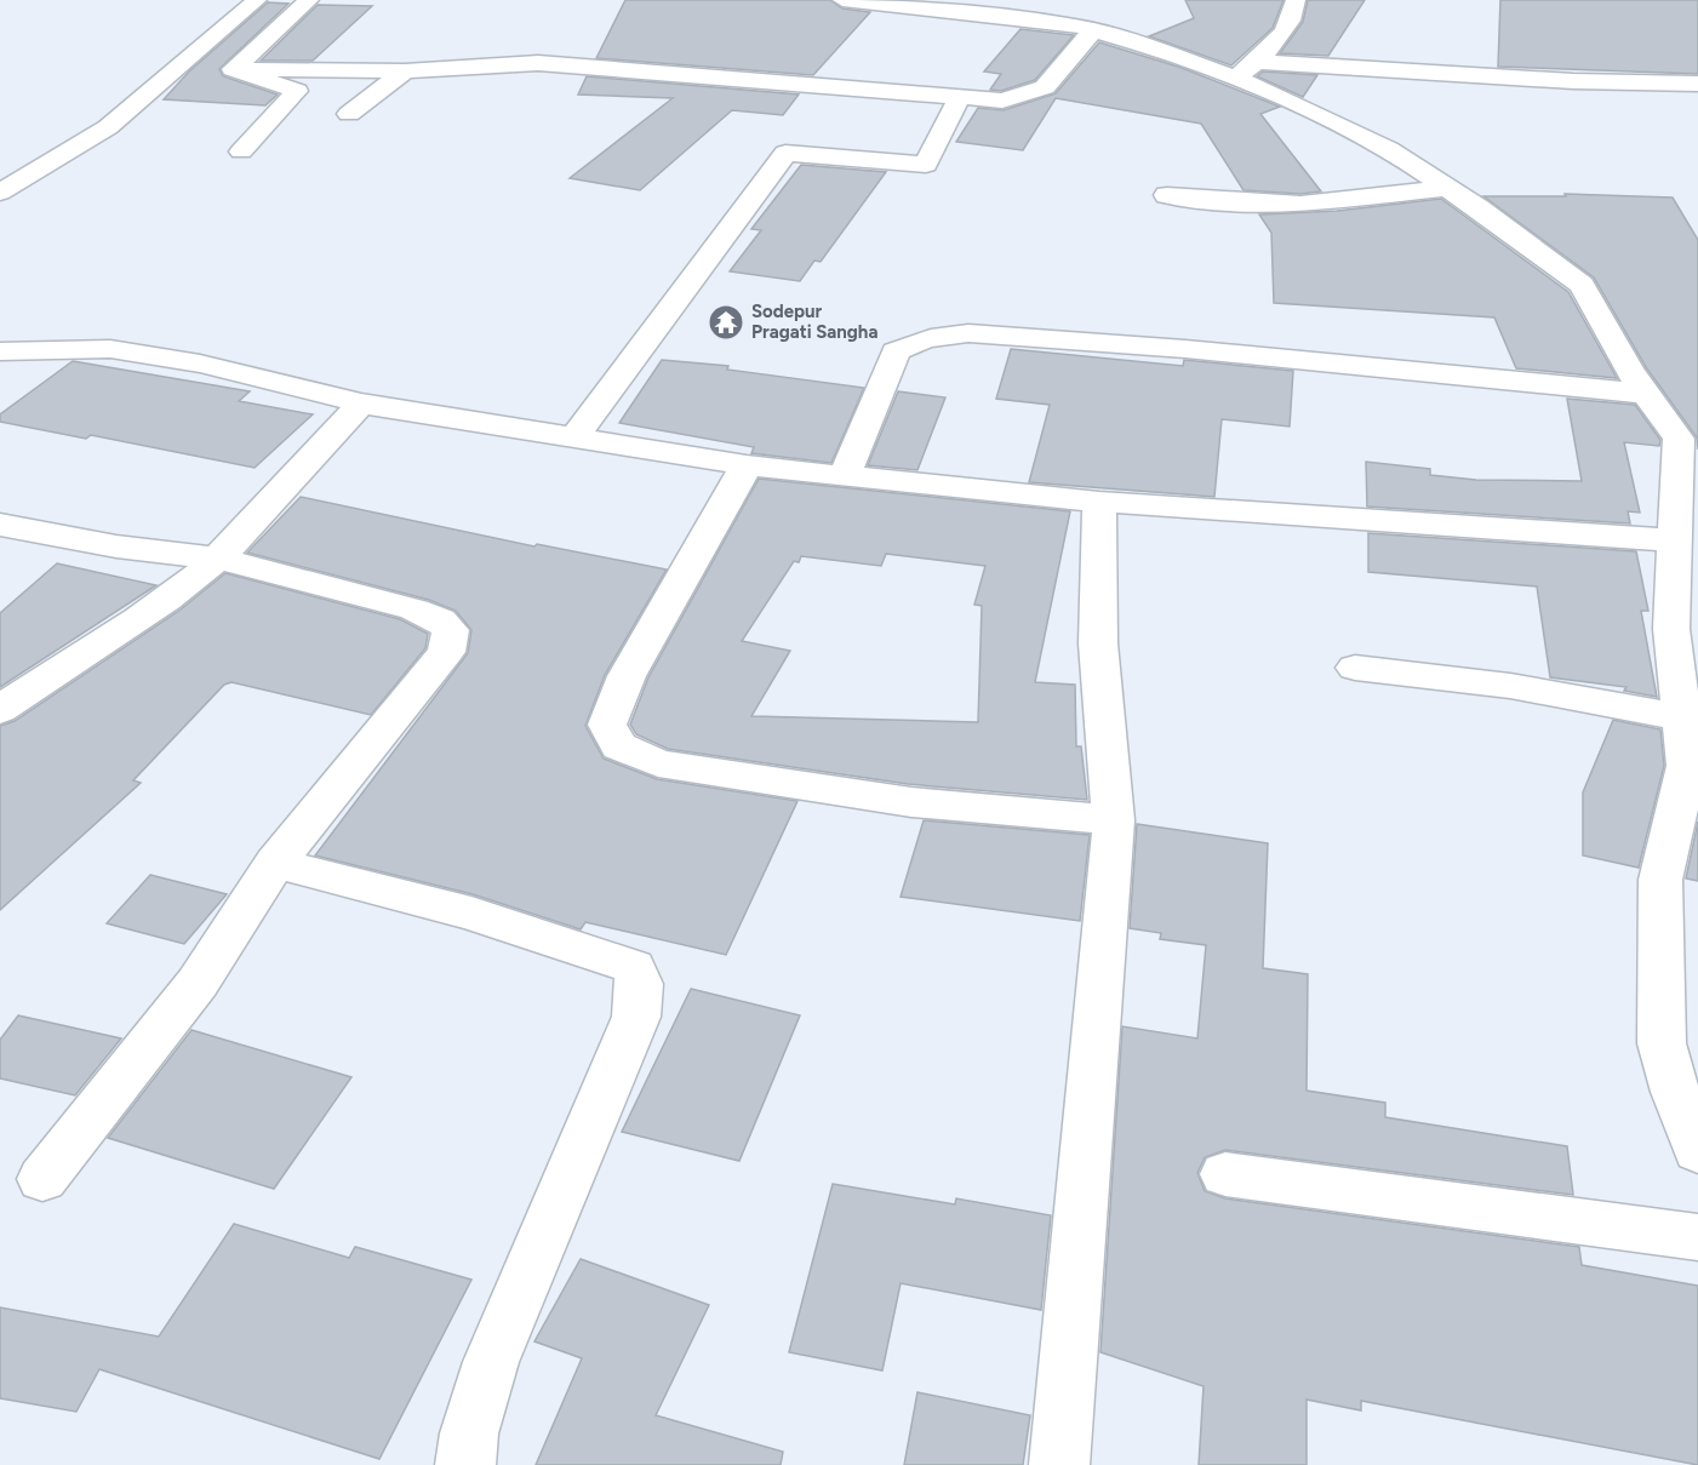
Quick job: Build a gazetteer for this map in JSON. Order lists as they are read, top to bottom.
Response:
{
  "places": {
    "temple": ["Sodepur Pragati Sangha"]
  }
}
